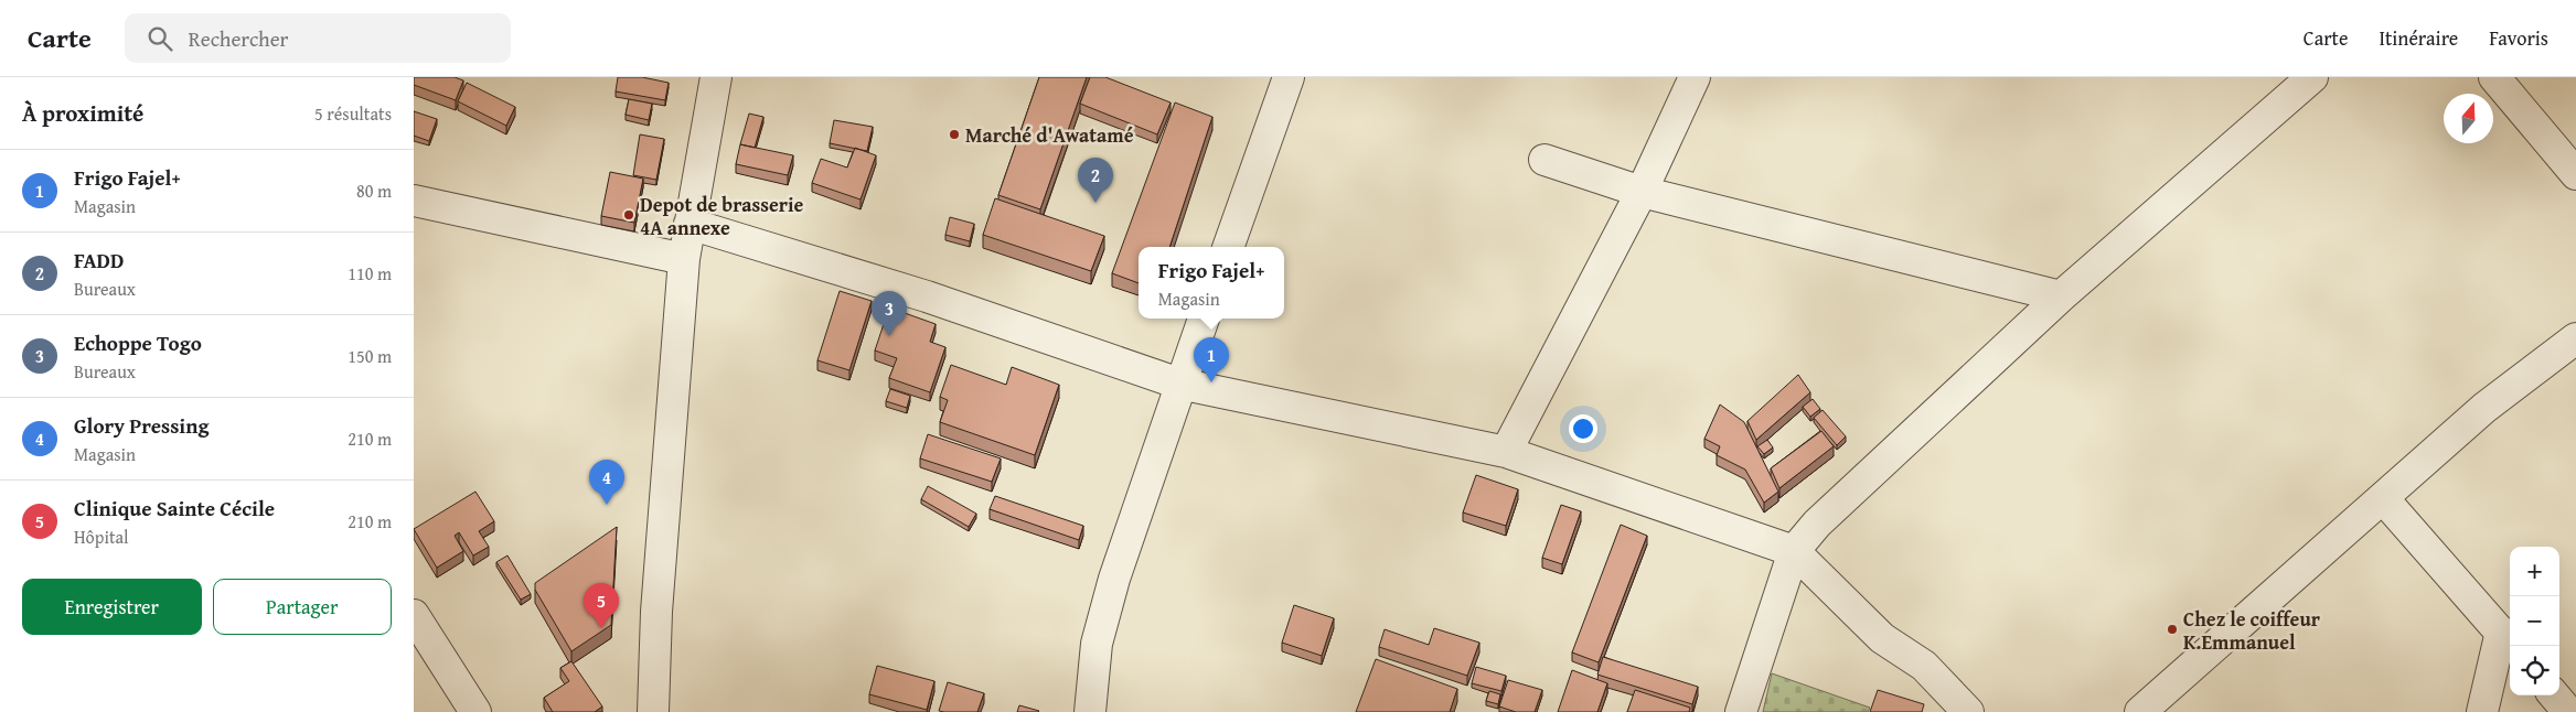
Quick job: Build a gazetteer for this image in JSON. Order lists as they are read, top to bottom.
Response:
{
  "places": ["Marché d'Awatamé", "Depot de brasserie 4A annexe", "Chez le coiffeur K.Emmanuel"],
  "north": "top",
  "page": {
    "header": "Carte",
    "search": "Rechercher",
    "nav": ["Carte", "Itinéraire", "Favoris"],
    "heading": ["À proximité", "5 résultats"],
    "list": [
      {
        "mark": "1",
        "name": "Frigo Fajel+",
        "note": "Magasin",
        "value": "80 m"
      },
      {
        "mark": "2",
        "name": "FADD",
        "note": "Bureaux",
        "value": "110 m"
      },
      {
        "mark": "3",
        "name": "Echoppe Togo",
        "note": "Bureaux",
        "value": "150 m"
      },
      {
        "mark": "4",
        "name": "Glory Pressing",
        "note": "Magasin",
        "value": "210 m"
      },
      {
        "mark": "5",
        "name": "Clinique Sainte Cécile",
        "note": "Hôpital",
        "value": "210 m"
      }
    ],
    "pins": [
      "2",
      "3",
      "1",
      "4",
      "5"
    ],
    "popup": ["Frigo Fajel+", "Magasin"],
    "map_buttons": ["+", "−"],
    "buttons": ["Enregistrer", "Partager"]
  }
}
